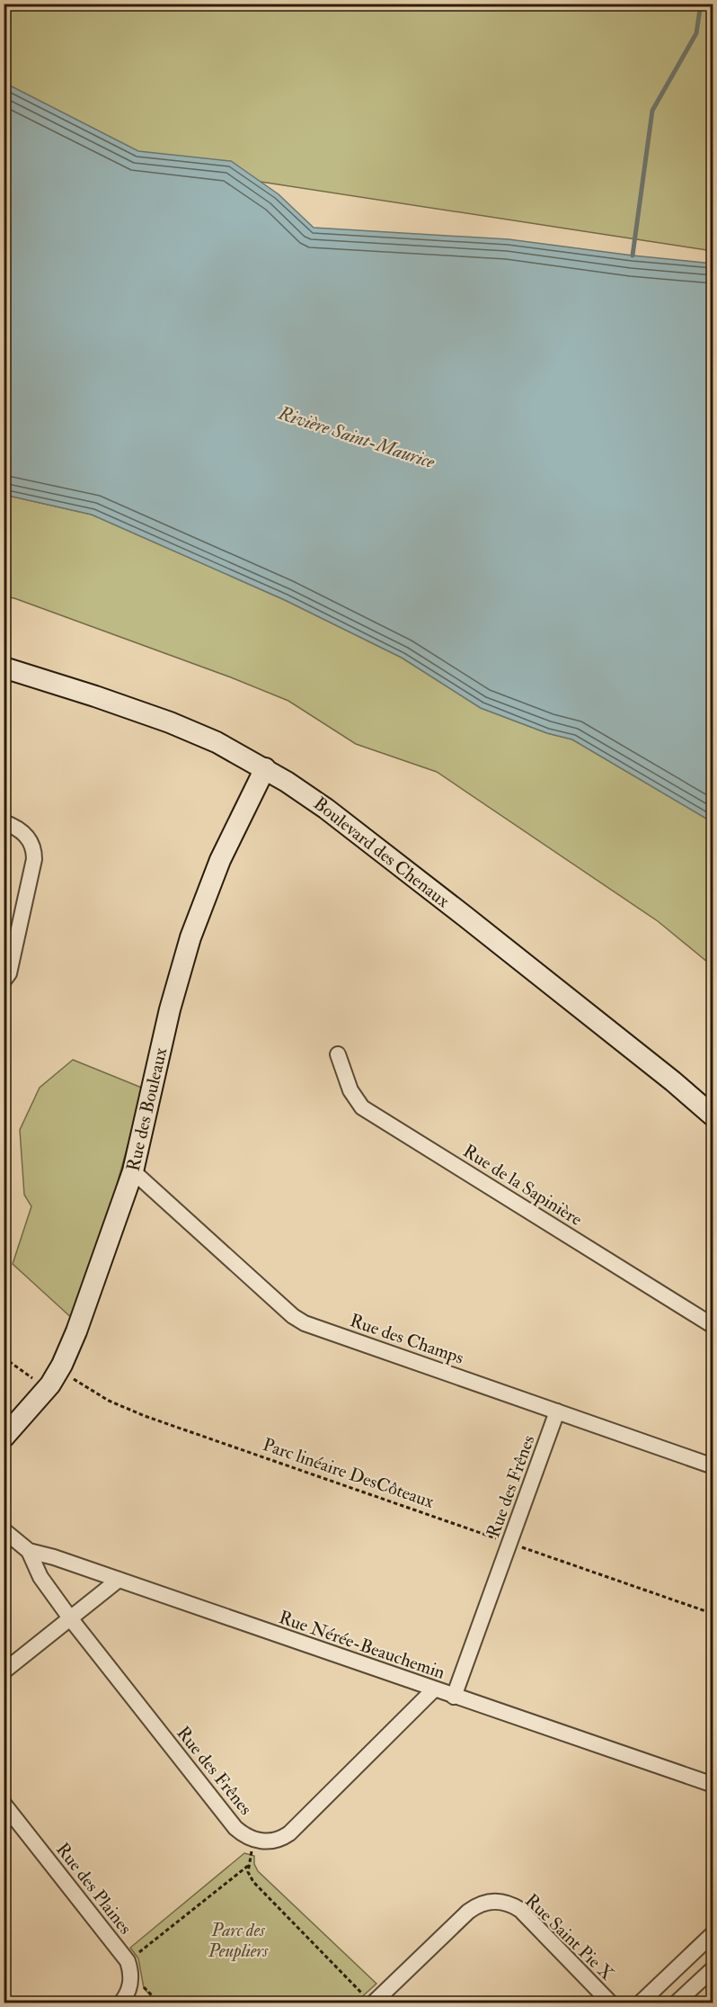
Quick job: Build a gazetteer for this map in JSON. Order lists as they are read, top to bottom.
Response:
{
  "streets": {
    "street": [
      "Boulevard des Chenaux",
      "Rue des Bouleaux",
      "Rue de la Sapinière",
      "Rue des Champs",
      "Rue des Frênes",
      "Rue Nérée-Beauchemin",
      "Rue des Plaines",
      "Rue Saint Pie X"
    ],
    "path": ["Parc linéaire DesCôteaux"]
  },
  "crossings": [
    ["Boulevard des Chenaux", "Rue des Bouleaux"],
    ["Rue des Bouleaux", "Rue des Champs"],
    ["Rue des Bouleaux", "Parc linéaire DesCôteaux"],
    ["Rue des Champs", "Rue des Frênes"],
    ["Parc linéaire DesCôteaux", "Rue des Frênes"],
    ["Rue des Frênes", "Rue Nérée-Beauchemin"]
  ],
  "water": ["Rivière Saint-Maurice"],
  "parks": ["Parc des Peupliers"]
}
